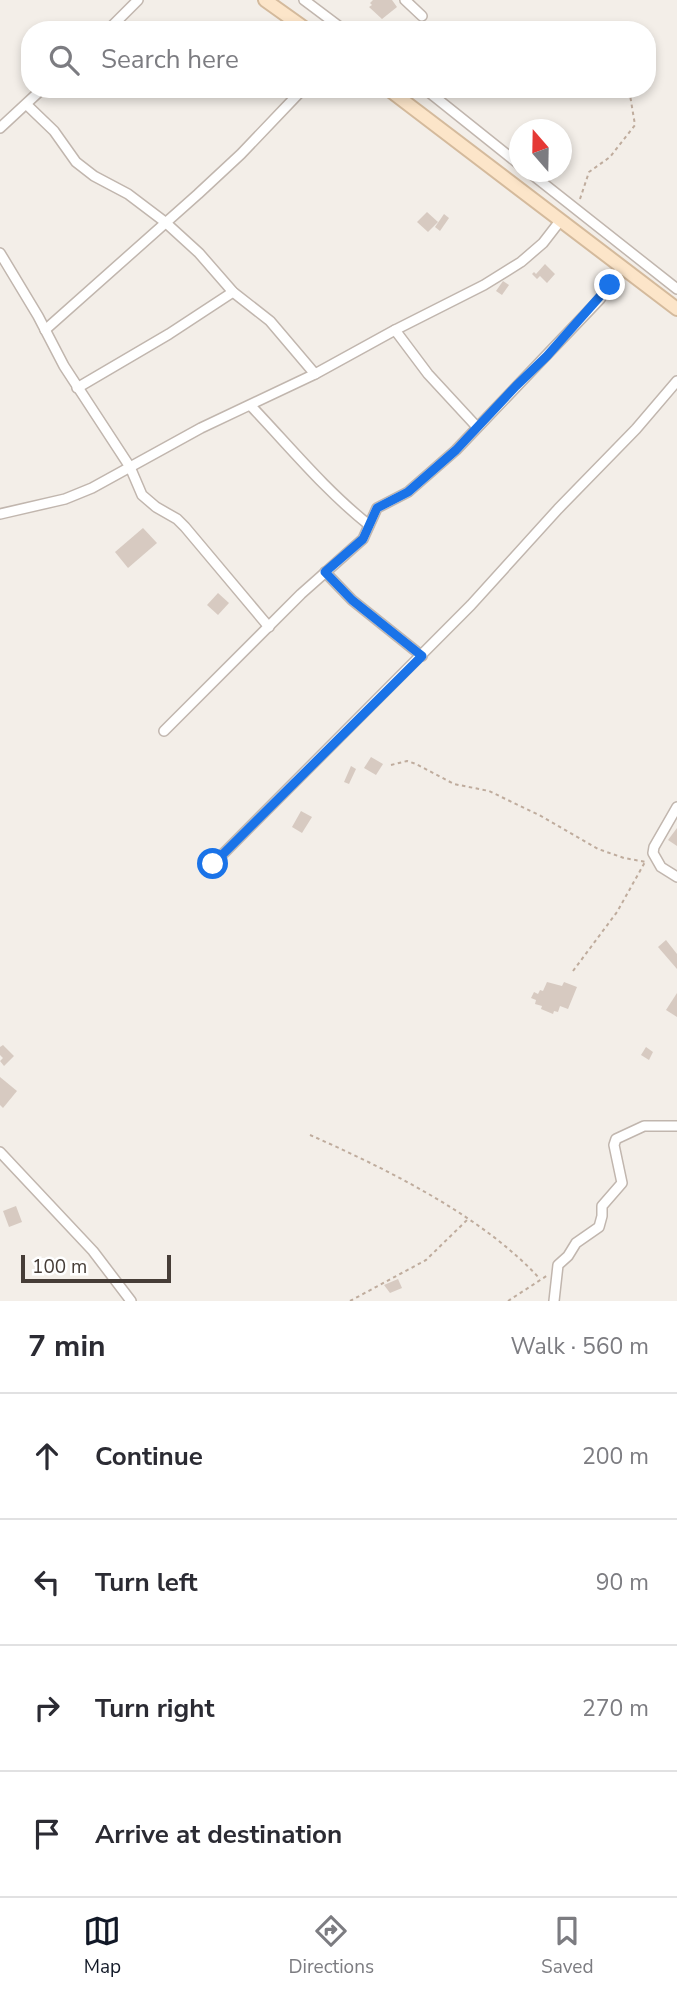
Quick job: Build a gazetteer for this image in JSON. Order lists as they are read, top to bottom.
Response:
{
  "scale_bar": "100 m",
  "north": "top",
  "page": {
    "search": "Search here",
    "scale": "100 m",
    "heading": ["7 min", "Walk · 560 m"],
    "list": [
      ["Continue", "200 m"],
      ["Turn left", "90 m"],
      ["Turn right", "270 m"],
      "Arrive at destination"
    ],
    "nav": ["Map", "Directions", "Saved"]
  }
}
